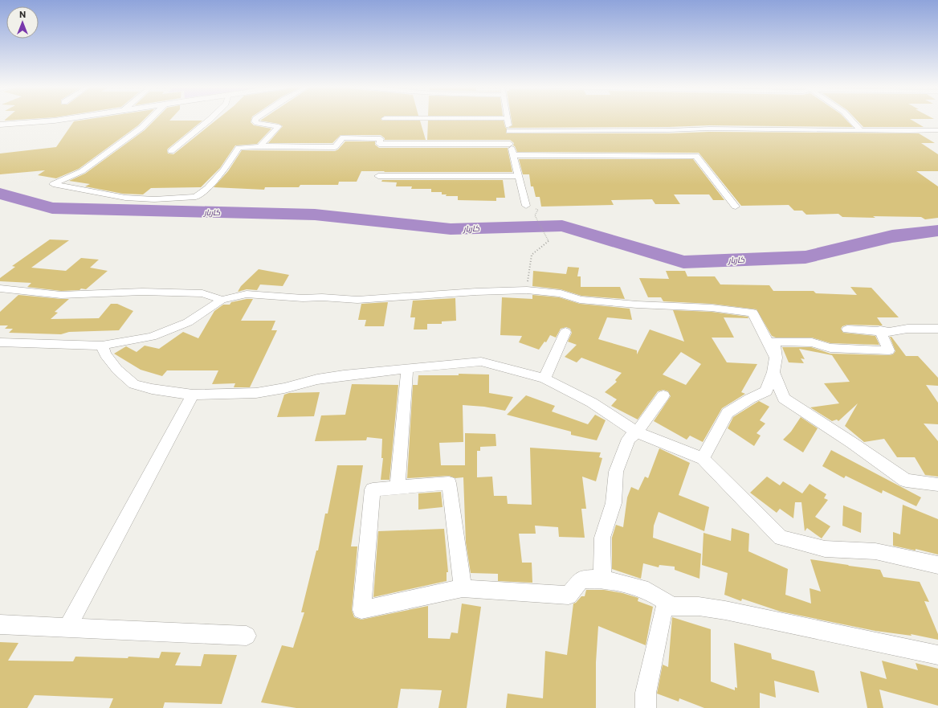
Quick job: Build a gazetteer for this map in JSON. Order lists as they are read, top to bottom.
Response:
{
  "water": ["کاربار"],
  "north": "top"
}
